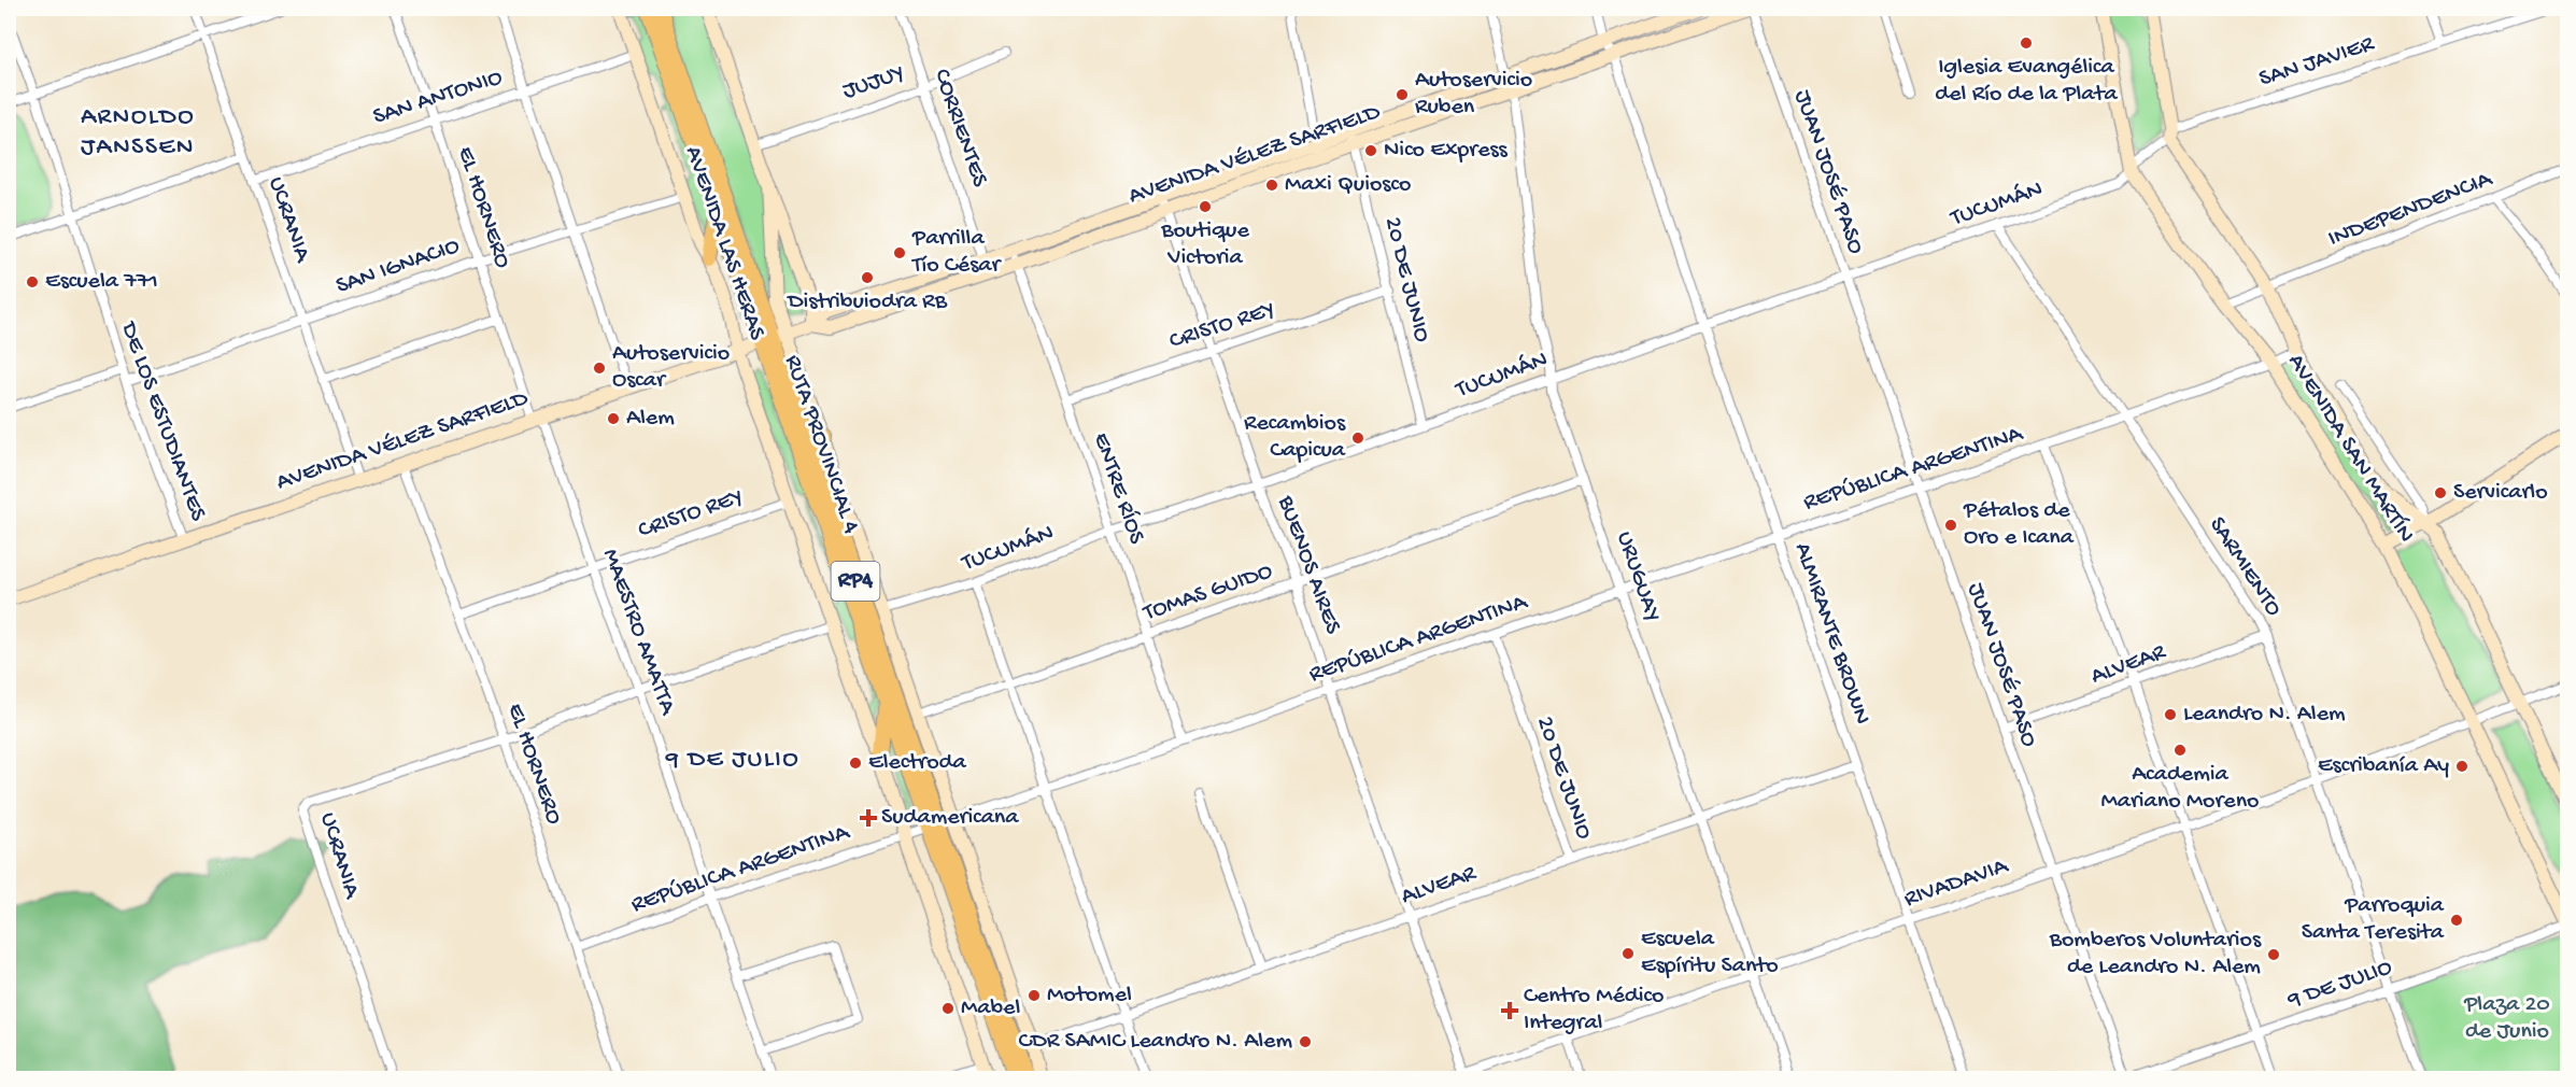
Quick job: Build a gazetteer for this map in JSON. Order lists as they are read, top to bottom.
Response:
{
  "streets": {
    "main road": [
      "AVENIDA VÉLEZ SARFIELD",
      "AVENIDA LAS HERAS",
      "RUTA PROVINCIAL 4",
      "AVENIDA SAN MARTÍN",
      "RP4"
    ],
    "street": [
      "SAN JAVIER",
      "JUJUY",
      "SAN ANTONIO",
      "CORRIENTES",
      "JUAN JOSÉ PASO",
      "TUCUMÁN",
      "EL HORNERO",
      "INDEPENDENCIA",
      "UCRANIA",
      "SAN IGNACIO",
      "20 DE JUNIO",
      "CRISTO REY",
      "DE LOS ESTUDIANTES",
      "REPÚBLICA ARGENTINA",
      "ENTRE RÍOS",
      "BUENOS AIRES",
      "SARMIENTO",
      "URUGUAY",
      "TOMAS GUIDO",
      "MAESTRO AMATTA",
      "ALMIRANTE BROWN",
      "ALVEAR",
      "RIVADAVIA",
      "9 DE JULIO"
    ]
  },
  "crossings": [
    ["SAN JAVIER", "TUCUMÁN"],
    ["SAN JAVIER", "AVENIDA SAN MARTÍN"],
    ["JUJUY", "CORRIENTES"],
    ["SAN ANTONIO", "EL HORNERO"],
    ["SAN ANTONIO", "UCRANIA"],
    ["SAN ANTONIO", "AVENIDA LAS HERAS"],
    ["CORRIENTES", "AVENIDA VÉLEZ SARFIELD"],
    ["AVENIDA VÉLEZ SARFIELD", "JUAN JOSÉ PASO"],
    ["AVENIDA VÉLEZ SARFIELD", "EL HORNERO"],
    ["AVENIDA VÉLEZ SARFIELD", "UCRANIA"],
    ["AVENIDA VÉLEZ SARFIELD", "AVENIDA LAS HERAS"],
    ["AVENIDA VÉLEZ SARFIELD", "20 DE JUNIO"],
    ["AVENIDA VÉLEZ SARFIELD", "DE LOS ESTUDIANTES"],
    ["AVENIDA VÉLEZ SARFIELD", "RUTA PROVINCIAL 4"],
    ["AVENIDA VÉLEZ SARFIELD", "ENTRE RÍOS"],
    ["AVENIDA VÉLEZ SARFIELD", "BUENOS AIRES"],
    ["AVENIDA VÉLEZ SARFIELD", "URUGUAY"],
    ["AVENIDA VÉLEZ SARFIELD", "MAESTRO AMATTA"],
    ["AVENIDA VÉLEZ SARFIELD", "ALMIRANTE BROWN"],
    ["JUAN JOSÉ PASO", "TUCUMÁN"],
    ["JUAN JOSÉ PASO", "REPÚBLICA ARGENTINA"],
    ["JUAN JOSÉ PASO", "ALVEAR"],
    ["JUAN JOSÉ PASO", "RIVADAVIA"],
    ["JUAN JOSÉ PASO", "9 DE JULIO"],
    ["TUCUMÁN", "AVENIDA LAS HERAS"],
    ["TUCUMÁN", "20 DE JUNIO"],
    ["TUCUMÁN", "AVENIDA SAN MARTÍN"],
    ["TUCUMÁN", "ENTRE RÍOS"],
    ["TUCUMÁN", "BUENOS AIRES"],
    ["TUCUMÁN", "SARMIENTO"],
    ["TUCUMÁN", "URUGUAY"],
    ["TUCUMÁN", "ALMIRANTE BROWN"],
    ["EL HORNERO", "UCRANIA"],
    ["EL HORNERO", "SAN IGNACIO"],
    ["EL HORNERO", "CRISTO REY"],
    ["EL HORNERO", "REPÚBLICA ARGENTINA"],
    ["EL HORNERO", "MAESTRO AMATTA"],
    ["INDEPENDENCIA", "AVENIDA SAN MARTÍN"],
    ["UCRANIA", "SAN IGNACIO"],
    ["AVENIDA LAS HERAS", "SAN IGNACIO"],
    ["AVENIDA LAS HERAS", "CRISTO REY"],
    ["AVENIDA LAS HERAS", "REPÚBLICA ARGENTINA"],
    ["AVENIDA LAS HERAS", "TOMAS GUIDO"],
    ["AVENIDA LAS HERAS", "ALVEAR"],
    ["SAN IGNACIO", "DE LOS ESTUDIANTES"],
    ["20 DE JUNIO", "CRISTO REY"],
    ["20 DE JUNIO", "REPÚBLICA ARGENTINA"],
    ["20 DE JUNIO", "ALVEAR"],
    ["CRISTO REY", "ENTRE RÍOS"],
    ["CRISTO REY", "BUENOS AIRES"],
    ["CRISTO REY", "MAESTRO AMATTA"],
    ["RUTA PROVINCIAL 4", "REPÚBLICA ARGENTINA"],
    ["AVENIDA SAN MARTÍN", "REPÚBLICA ARGENTINA"],
    ["AVENIDA SAN MARTÍN", "RIVADAVIA"],
    ["AVENIDA SAN MARTÍN", "9 DE JULIO"],
    ["REPÚBLICA ARGENTINA", "ENTRE RÍOS"],
    ["REPÚBLICA ARGENTINA", "BUENOS AIRES"],
    ["REPÚBLICA ARGENTINA", "SARMIENTO"],
    ["REPÚBLICA ARGENTINA", "URUGUAY"],
    ["REPÚBLICA ARGENTINA", "MAESTRO AMATTA"],
    ["REPÚBLICA ARGENTINA", "ALMIRANTE BROWN"],
    ["ENTRE RÍOS", "TOMAS GUIDO"],
    ["BUENOS AIRES", "TOMAS GUIDO"],
    ["BUENOS AIRES", "ALVEAR"],
    ["BUENOS AIRES", "RIVADAVIA"],
    ["SARMIENTO", "ALVEAR"],
    ["SARMIENTO", "RIVADAVIA"],
    ["SARMIENTO", "9 DE JULIO"],
    ["URUGUAY", "TOMAS GUIDO"],
    ["URUGUAY", "ALVEAR"],
    ["URUGUAY", "RIVADAVIA"],
    ["ALMIRANTE BROWN", "ALVEAR"],
    ["ALMIRANTE BROWN", "RIVADAVIA"]
  ],
  "districts": ["ARNOLDO JANSSEN", "9 DE JULIO"],
  "parks": ["Plaza 20 de Junio"],
  "places": {
    "other": [
      "Iglesia Evangélica del Río de la Plata",
      "Autoservicio Ruben",
      "Nico Express",
      "Maxi Quiosco",
      "Boutique Victoria",
      "Parrilla Tío César",
      "Distribuiodra RB",
      "Escuela 771",
      "Autoservicio Oscar",
      "Alem",
      "Recambios Capicua",
      "Servicarlo",
      "Pétalos de Oro e Icana",
      "Leandro N. Alem",
      "Academia Mariano Moreno",
      "Electroda",
      "Escribanía Ay",
      "Parroquia Santa Teresita",
      "Escuela Espíritu Santo",
      "Bomberos Voluntarios de Leandro N. Alem",
      "Motomel",
      "Mabel",
      "CDR SAMIC Leandro N. Alem"
    ],
    "health": ["Sudamericana", "Centro Médico Integral"]
  }
}
